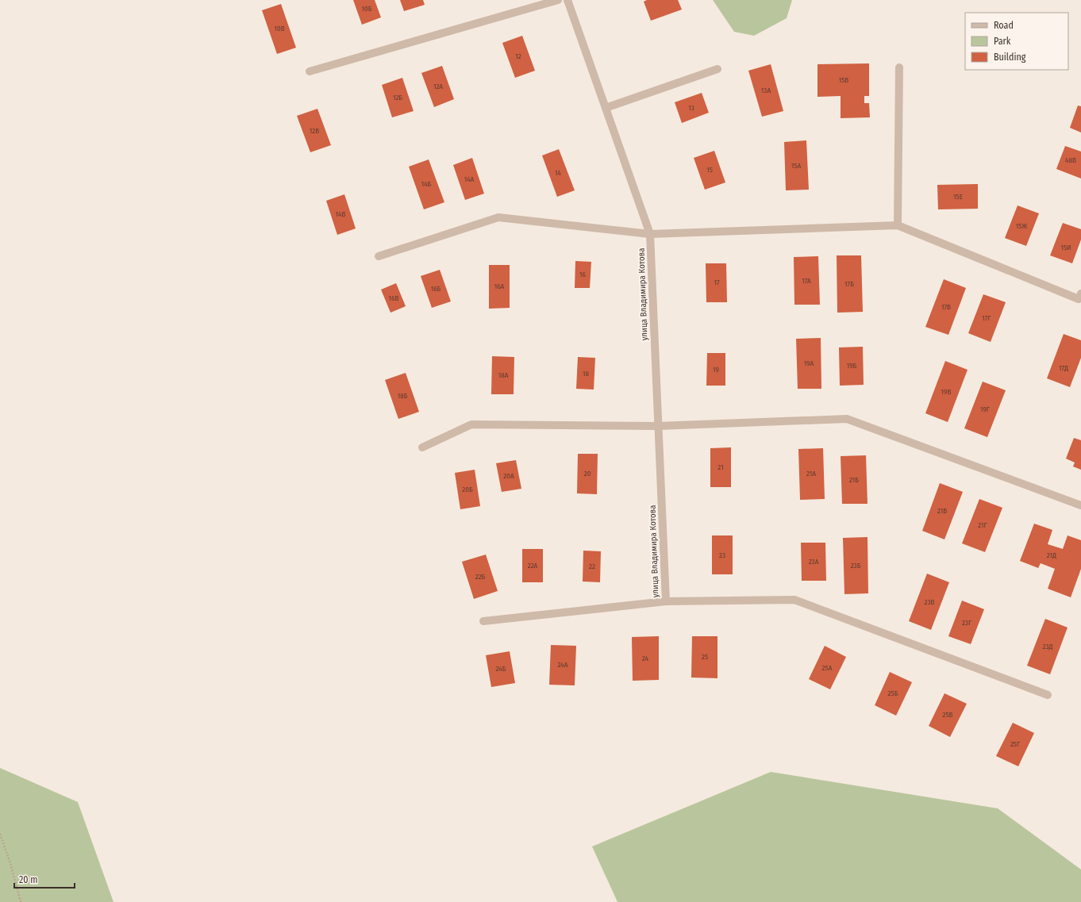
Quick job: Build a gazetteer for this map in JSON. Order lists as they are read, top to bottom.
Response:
{
  "streets": {
    "street": ["улица Владимира Котова"]
  },
  "house_numbers": [
    "10Б",
    "10В",
    "12",
    "15В",
    "12А",
    "13А",
    "12Б",
    "13",
    "12В",
    "48В",
    "15А",
    "15",
    "14",
    "14А",
    "14Б",
    "15Е",
    "14В",
    "15Ж",
    "15И",
    "16",
    "17А",
    "17",
    "17Б",
    "16А",
    "16Б",
    "16В",
    "17В",
    "17Г",
    "19А",
    "19Б",
    "17Д",
    "19",
    "18",
    "18А",
    "19В",
    "18Б",
    "19Г",
    "21",
    "20",
    "21А",
    "20А",
    "21Б",
    "20Б",
    "21В",
    "21Г",
    "23",
    "21Д",
    "23А",
    "22А",
    "23Б",
    "22",
    "22Б",
    "23В",
    "23Г",
    "23Д",
    "25",
    "24",
    "24А",
    "25А",
    "24Б",
    "25Б",
    "25В",
    "25Г"
  ],
  "legend": ["Road", "Park", "Building"],
  "scale_bar": "20 m"
}
